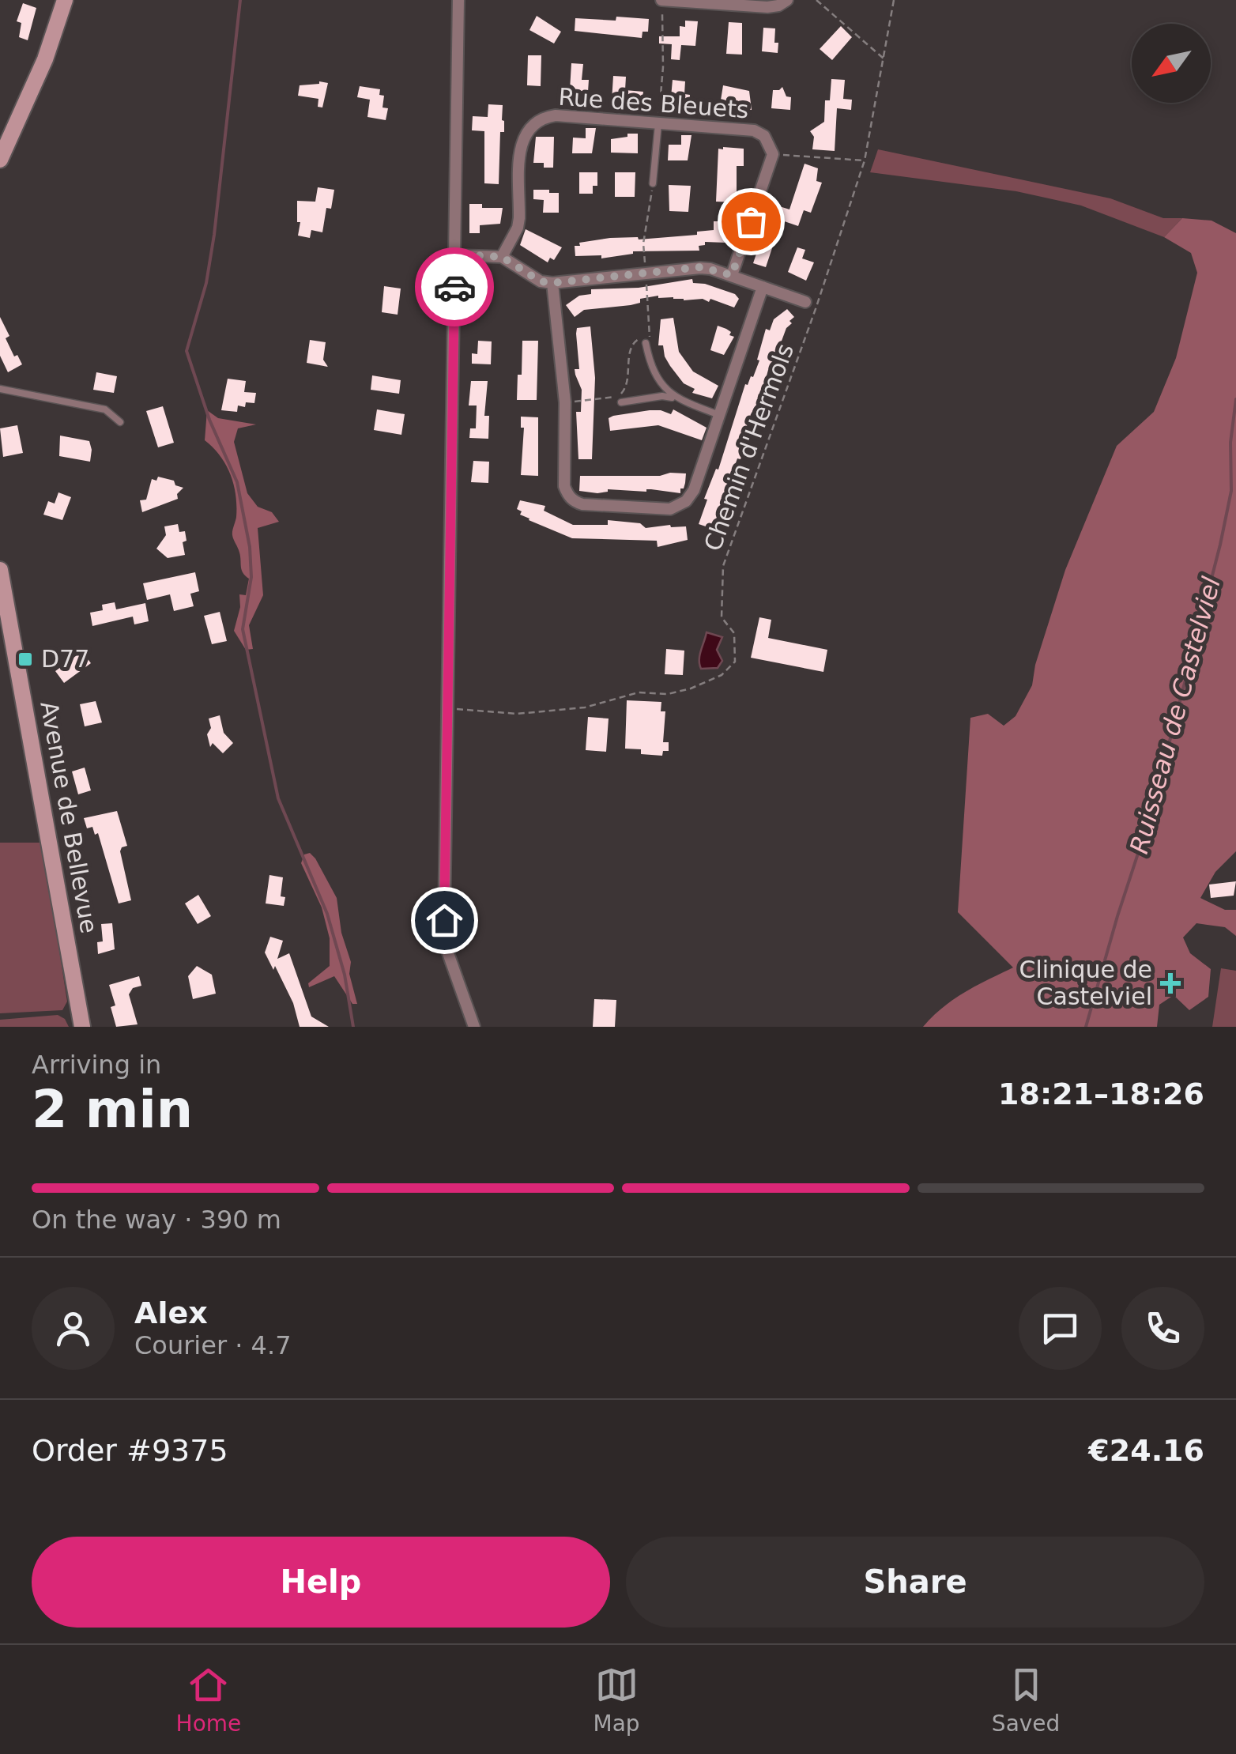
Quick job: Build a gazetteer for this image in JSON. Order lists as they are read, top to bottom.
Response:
{
  "streets": {
    "street": ["Rue des Bleuets", "Avenue de Bellevue"],
    "path": ["Chemin d'Hermols"]
  },
  "water": ["Ruisseau de Castelviel"],
  "places": {
    "transit": ["D77"],
    "health": ["Clinique de Castelviel"]
  },
  "north": "bottom left",
  "page": {
    "heading": ["2 min", "Arriving in", "18:21–18:26"],
    "panel": [
      "Alex",
      "Courier · 4.7",
      "Order #9375",
      "€24.16"
    ],
    "bar": "On the way · 390 m",
    "buttons": ["Help", "Share"],
    "tabs": ["Home", "Map", "Saved"]
  }
}
